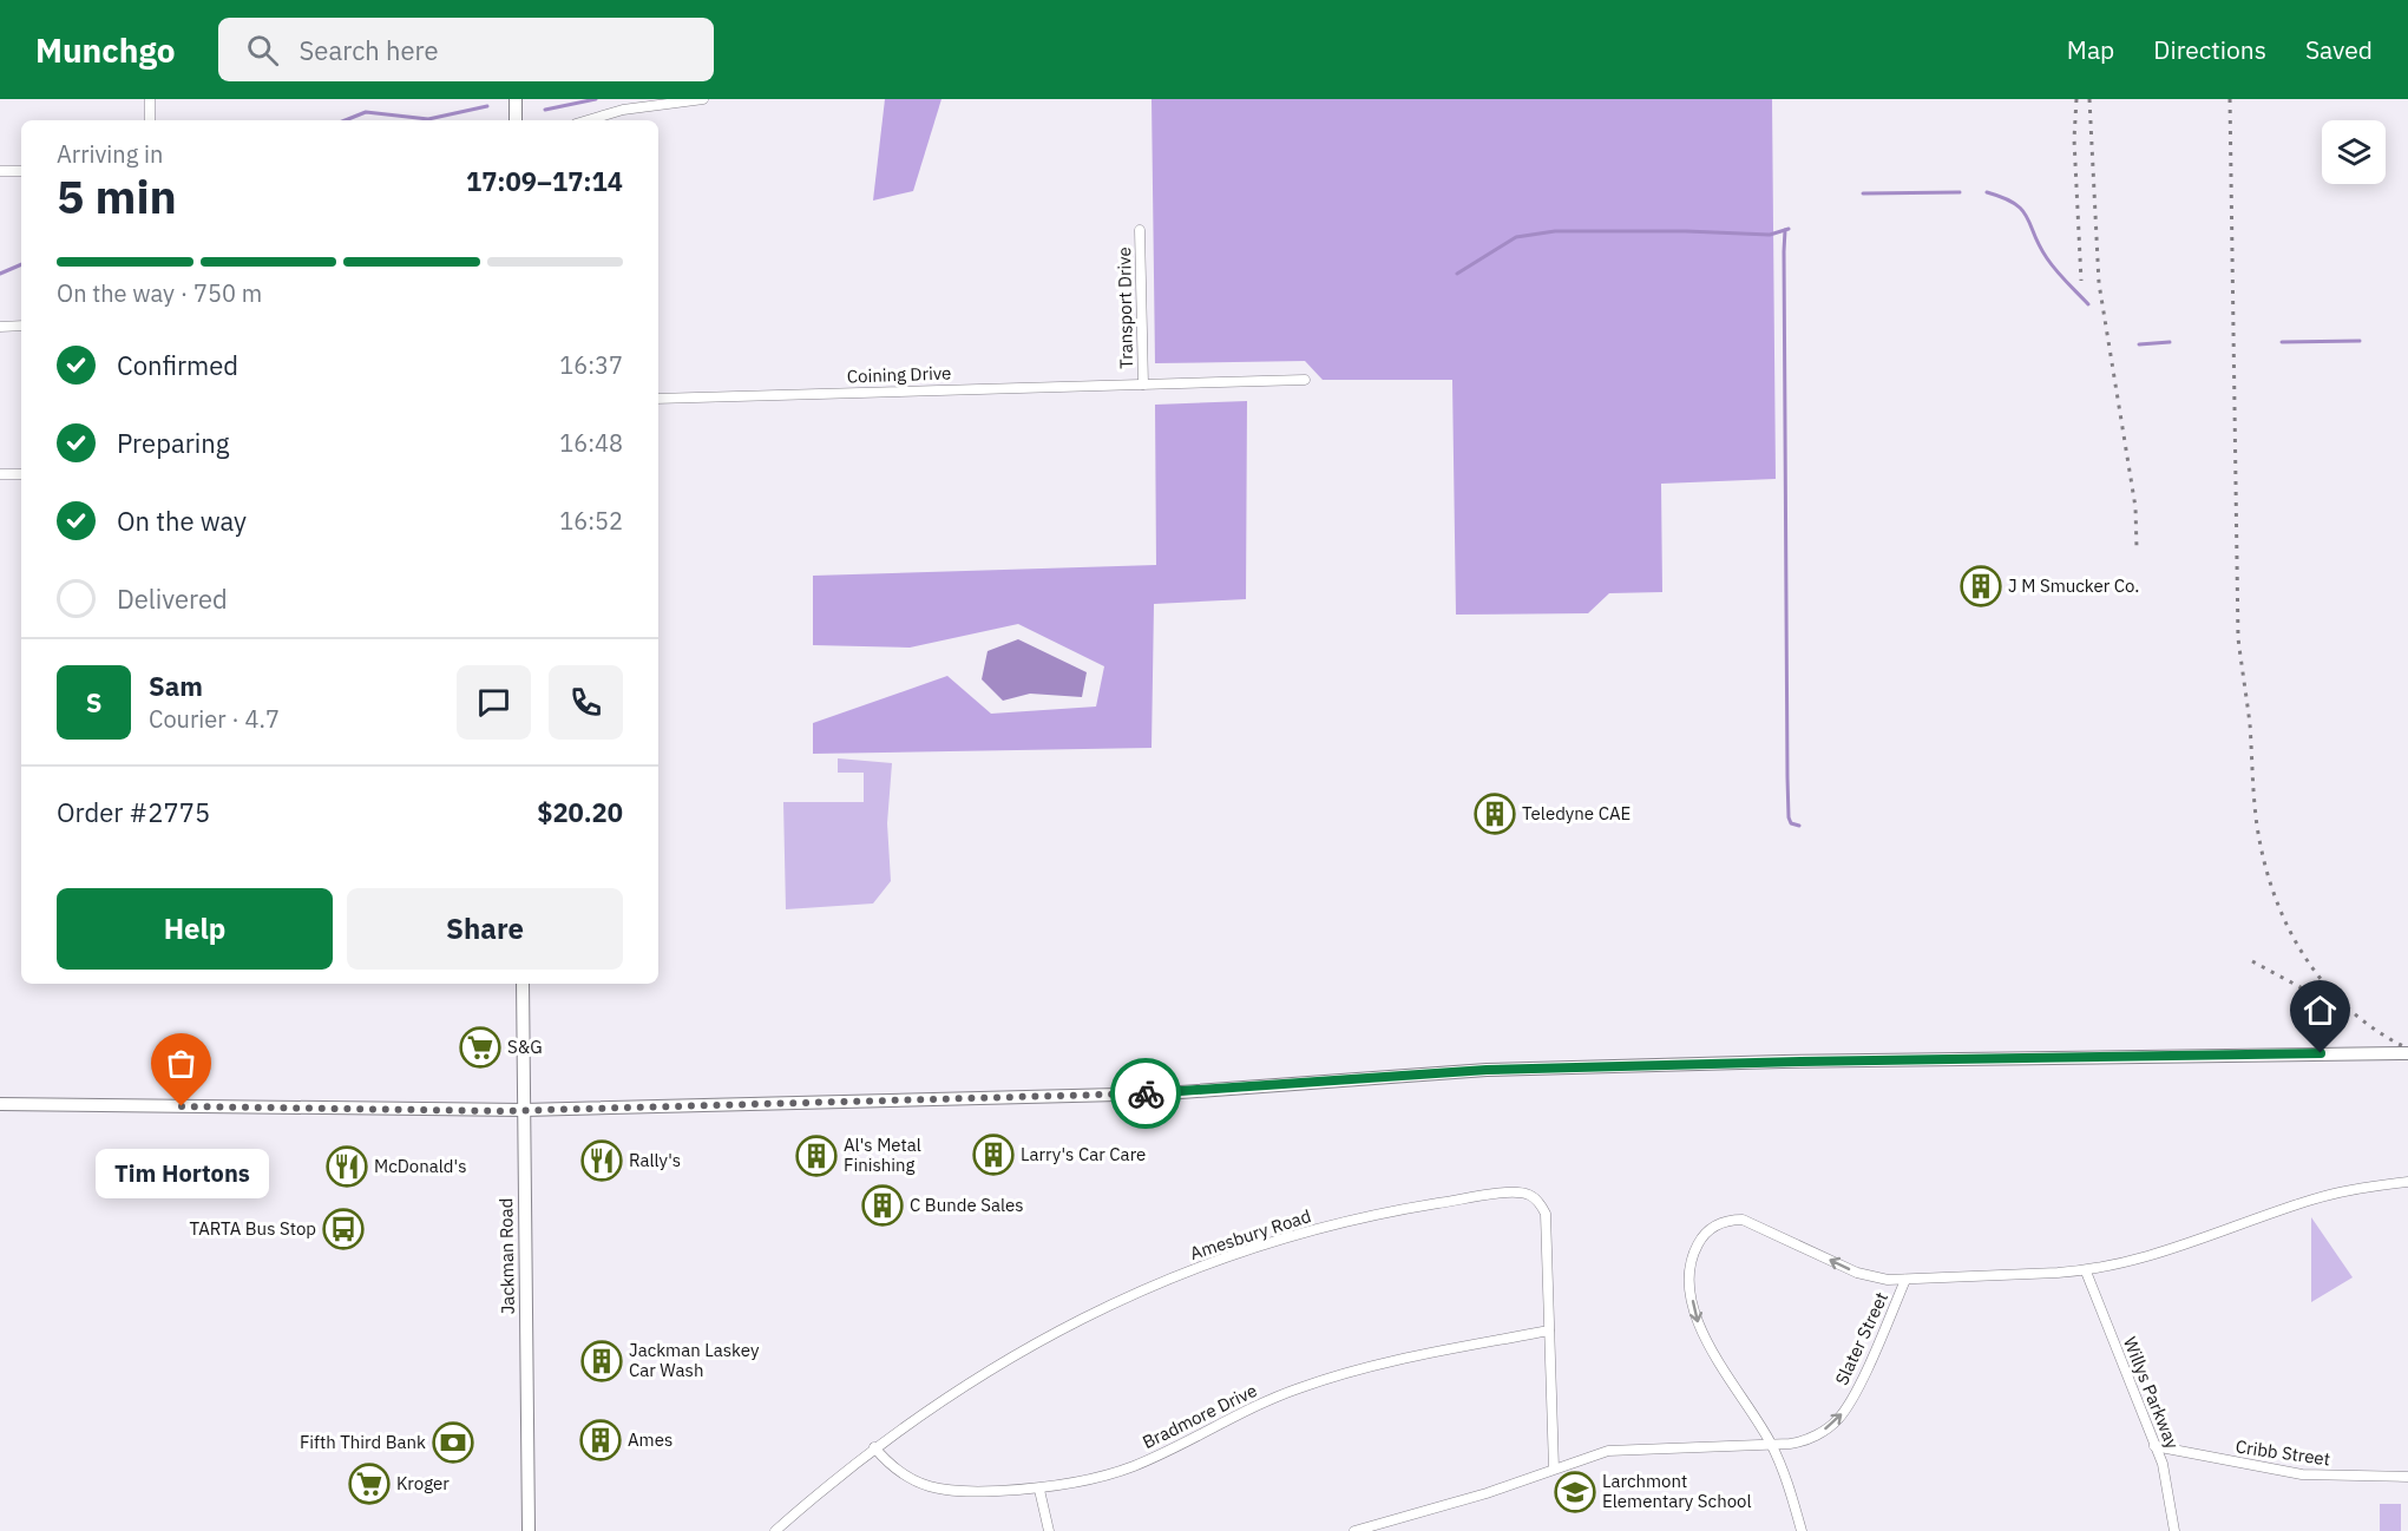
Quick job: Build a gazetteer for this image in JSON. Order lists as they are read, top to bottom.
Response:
{
  "streets": {
    "main road": ["Jackman Road"],
    "street": [
      "Transport Drive",
      "Coining Drive",
      "Amesbury Road",
      "Slater Street",
      "Willys Parkway",
      "Bradmore Drive",
      "Cribb Street"
    ]
  },
  "crossings": [
    ["Transport Drive", "Coining Drive"],
    ["Amesbury Road", "Slater Street"],
    ["Amesbury Road", "Bradmore Drive"],
    ["Slater Street", "Willys Parkway"],
    ["Willys Parkway", "Cribb Street"]
  ],
  "places": {
    "building": [
      "J M Smucker Co.",
      "Teledyne CAE",
      "Larry's Car Care",
      "Al's Metal Finishing",
      "C Bunde Sales",
      "Jackman Laskey Car Wash",
      "Ames"
    ],
    "supermarket": ["S&G", "Kroger"],
    "other": ["Tim Hortons"],
    "restaurant": ["Rally's", "McDonald's"],
    "bus stop": ["TARTA Bus Stop"],
    "bank": ["Fifth Third Bank"],
    "school or university": ["Larchmont Elementary School"]
  },
  "page": {
    "header": "Munchgo",
    "search": "Search here",
    "nav": ["Map", "Directions", "Saved"],
    "heading": ["5 min", "Arriving in", "17:09–17:14"],
    "panel": [
      "Sam",
      "Courier · 4.7",
      "Order #2775",
      "$20.20"
    ],
    "bar": "On the way · 750 m",
    "list": [
      ["Confirmed", "16:37"],
      ["Preparing", "16:48"],
      ["On the way", "16:52"],
      "Delivered"
    ],
    "round": "S",
    "buttons": ["Help", "Share"],
    "bubble": "Tim Hortons"
  }
}
